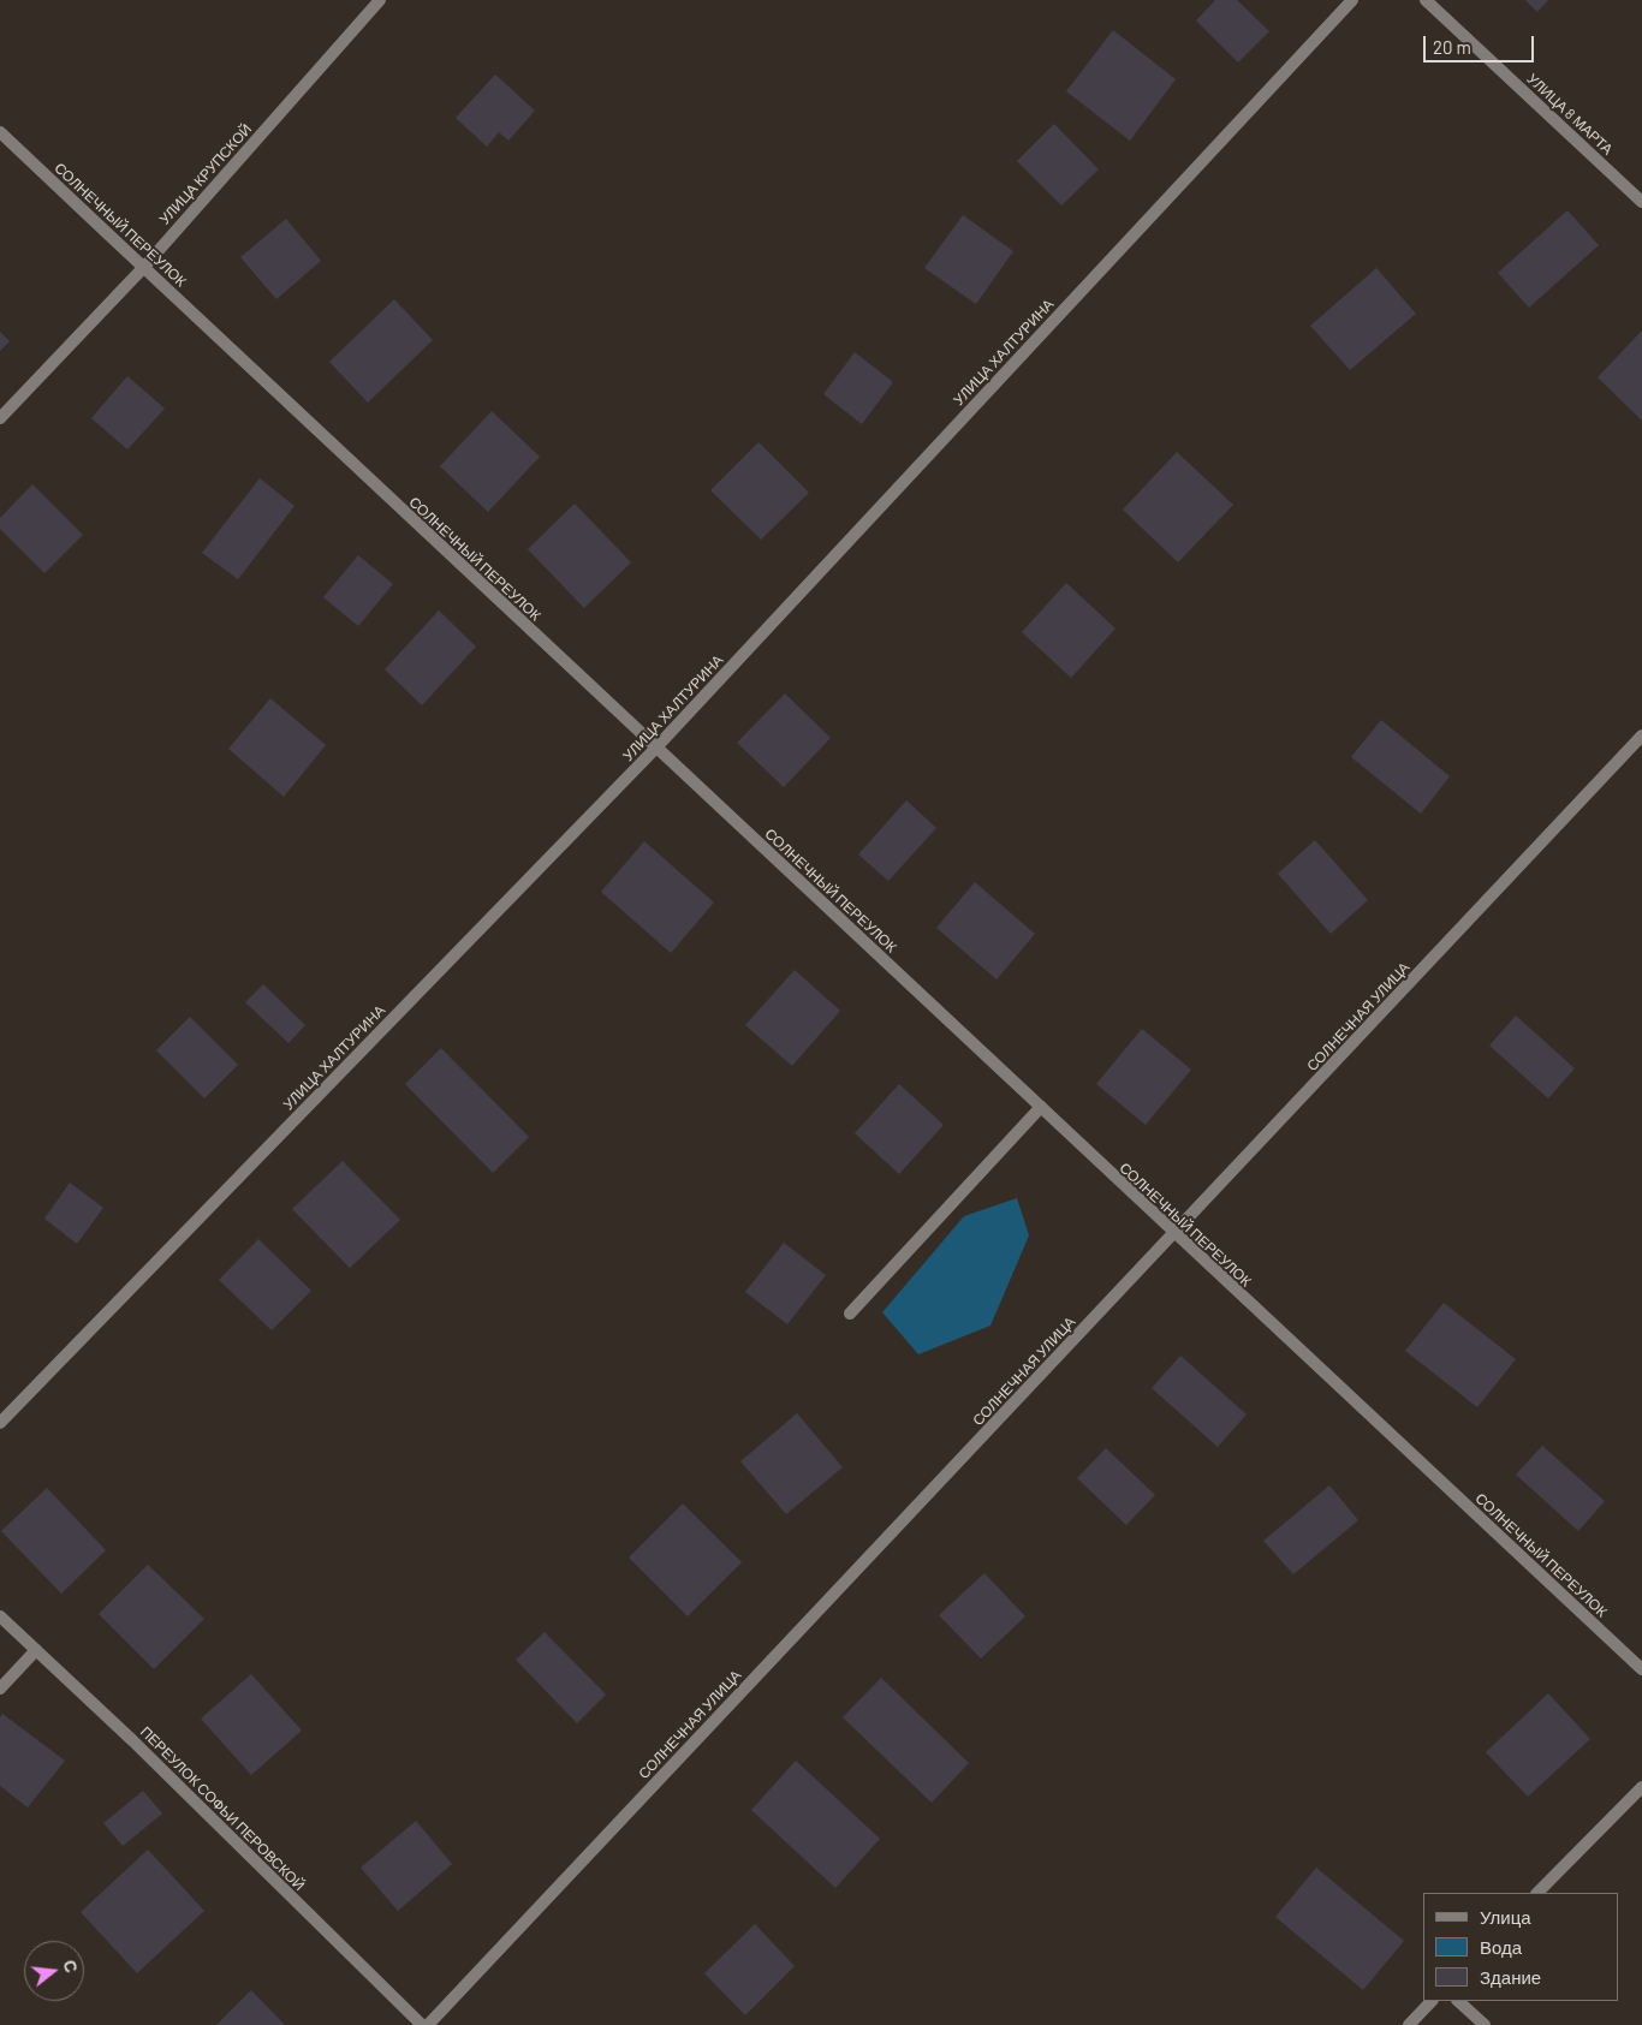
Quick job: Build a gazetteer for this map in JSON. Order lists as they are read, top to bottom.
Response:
{
  "streets": {
    "street": [
      "УЛИЦА 8 МАРТА",
      "УЛИЦА КРУПСКОЙ",
      "СОЛНЕЧНЫЙ ПЕРЕУЛОК",
      "УЛИЦА ХАЛТУРИНА",
      "СОЛНЕЧНАЯ УЛИЦА",
      "ПЕРЕУЛОК СОФЬИ ПЕРОВСКОЙ"
    ]
  },
  "crossings": [
    ["УЛИЦА КРУПСКОЙ", "СОЛНЕЧНЫЙ ПЕРЕУЛОК"],
    ["СОЛНЕЧНЫЙ ПЕРЕУЛОК", "УЛИЦА ХАЛТУРИНА"],
    ["СОЛНЕЧНЫЙ ПЕРЕУЛОК", "СОЛНЕЧНАЯ УЛИЦА"]
  ],
  "legend": ["Улица", "Вода", "Здание"],
  "scale_bar": "20 m",
  "north": "right"
}
